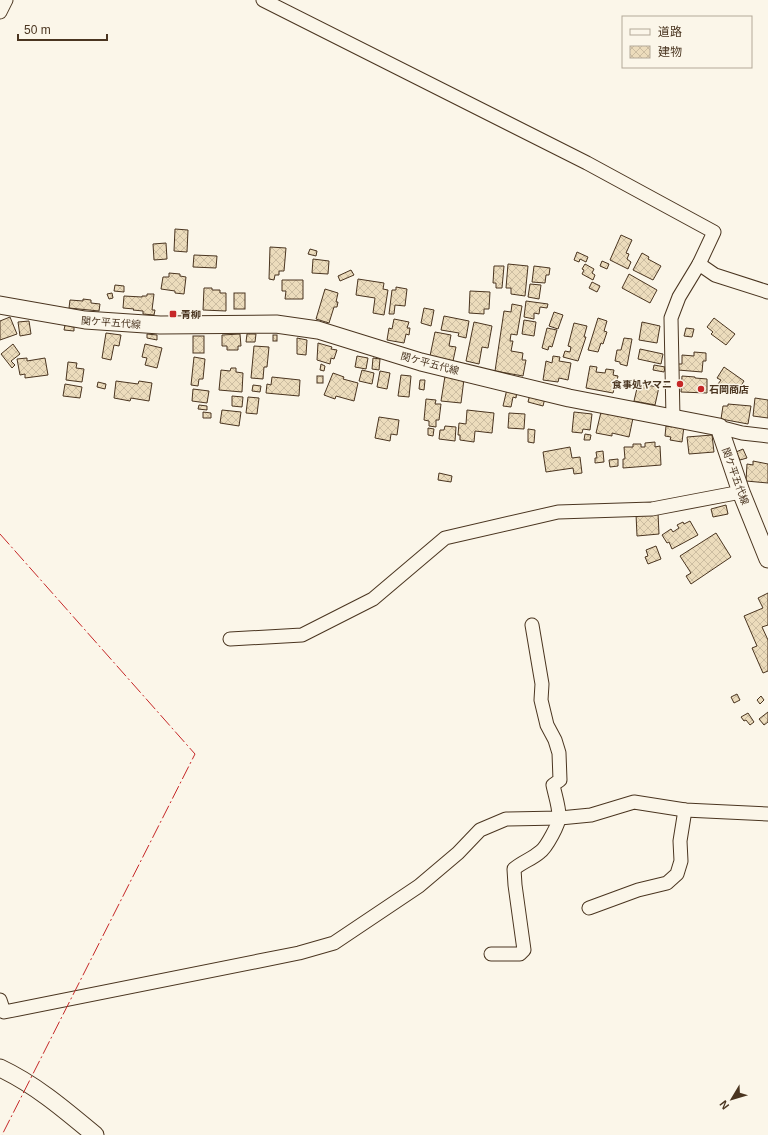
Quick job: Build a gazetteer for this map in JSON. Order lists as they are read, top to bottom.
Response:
{
  "streets": {
    "main road": ["関ケ平五代線"]
  },
  "places": {
    "transit": ["青柳"],
    "other": ["食事処ヤマニ", "石岡商店"]
  },
  "legend": ["道路", "建物"],
  "scale_bar": "50 m",
  "north": "bottom left"
}
